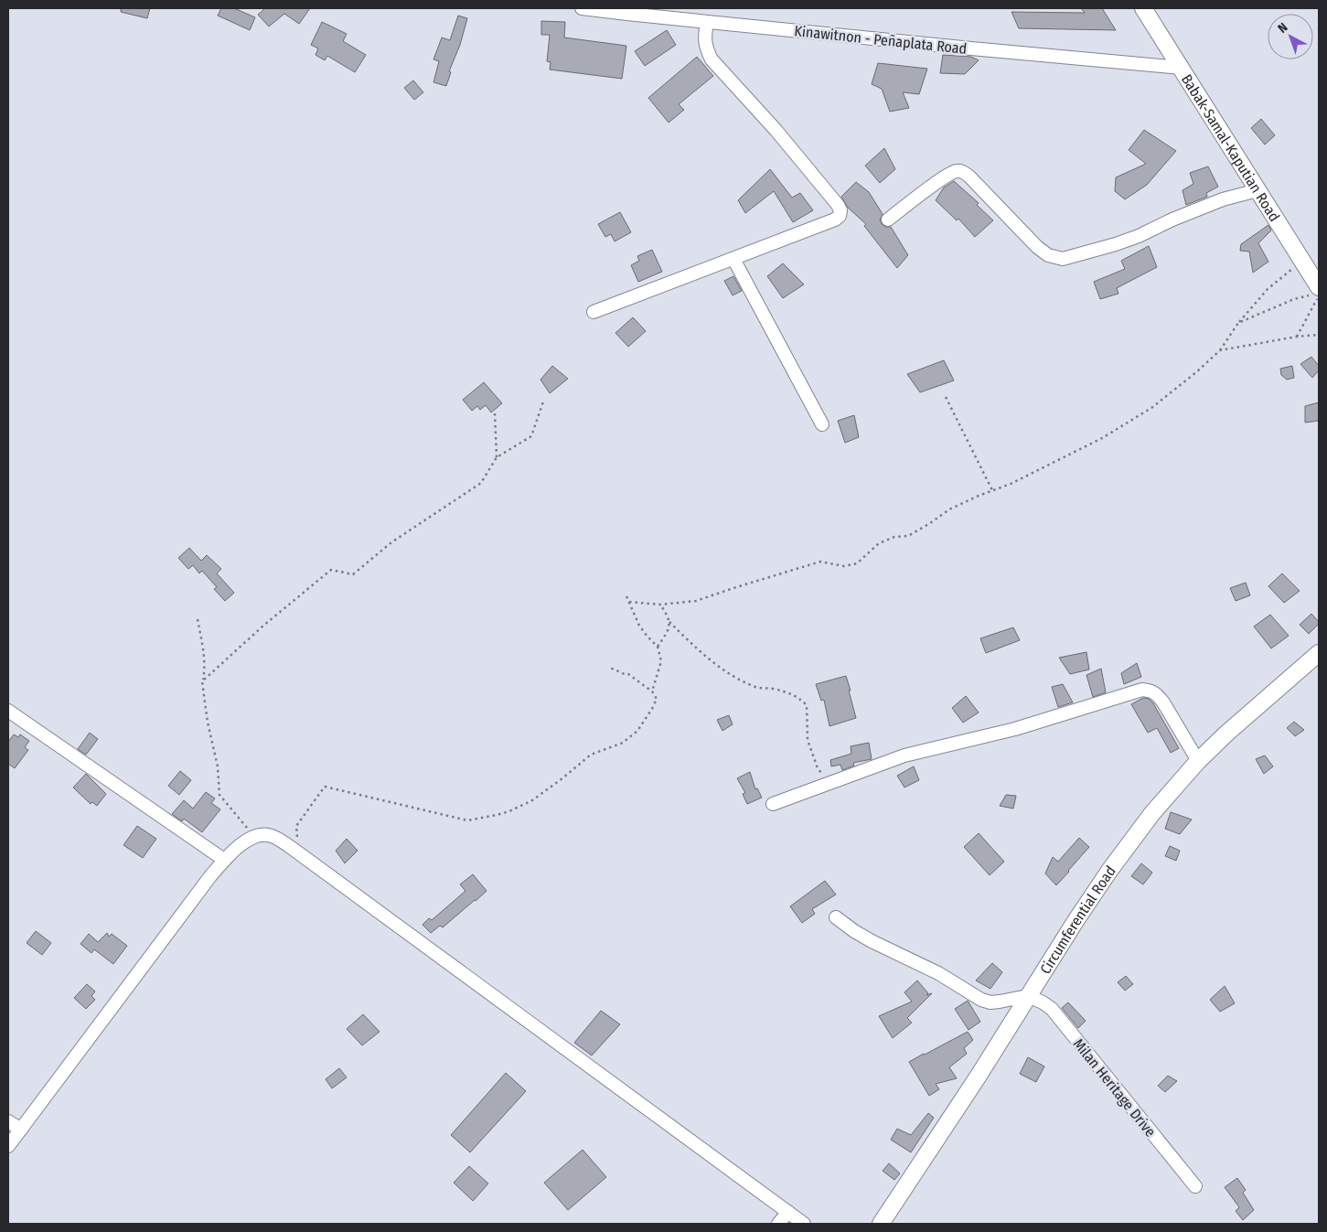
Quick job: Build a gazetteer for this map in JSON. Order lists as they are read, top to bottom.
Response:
{
  "streets": {
    "main road": ["Babak-Samal-Kaputian Road", "Circumferential Road"],
    "street": ["Kinawitnon - Peñaplata Road", "Milan Heritage Drive"]
  },
  "crossings": [
    ["Kinawitnon - Peñaplata Road", "Babak-Samal-Kaputian Road"],
    ["Circumferential Road", "Milan Heritage Drive"]
  ],
  "north": "top left"
}
